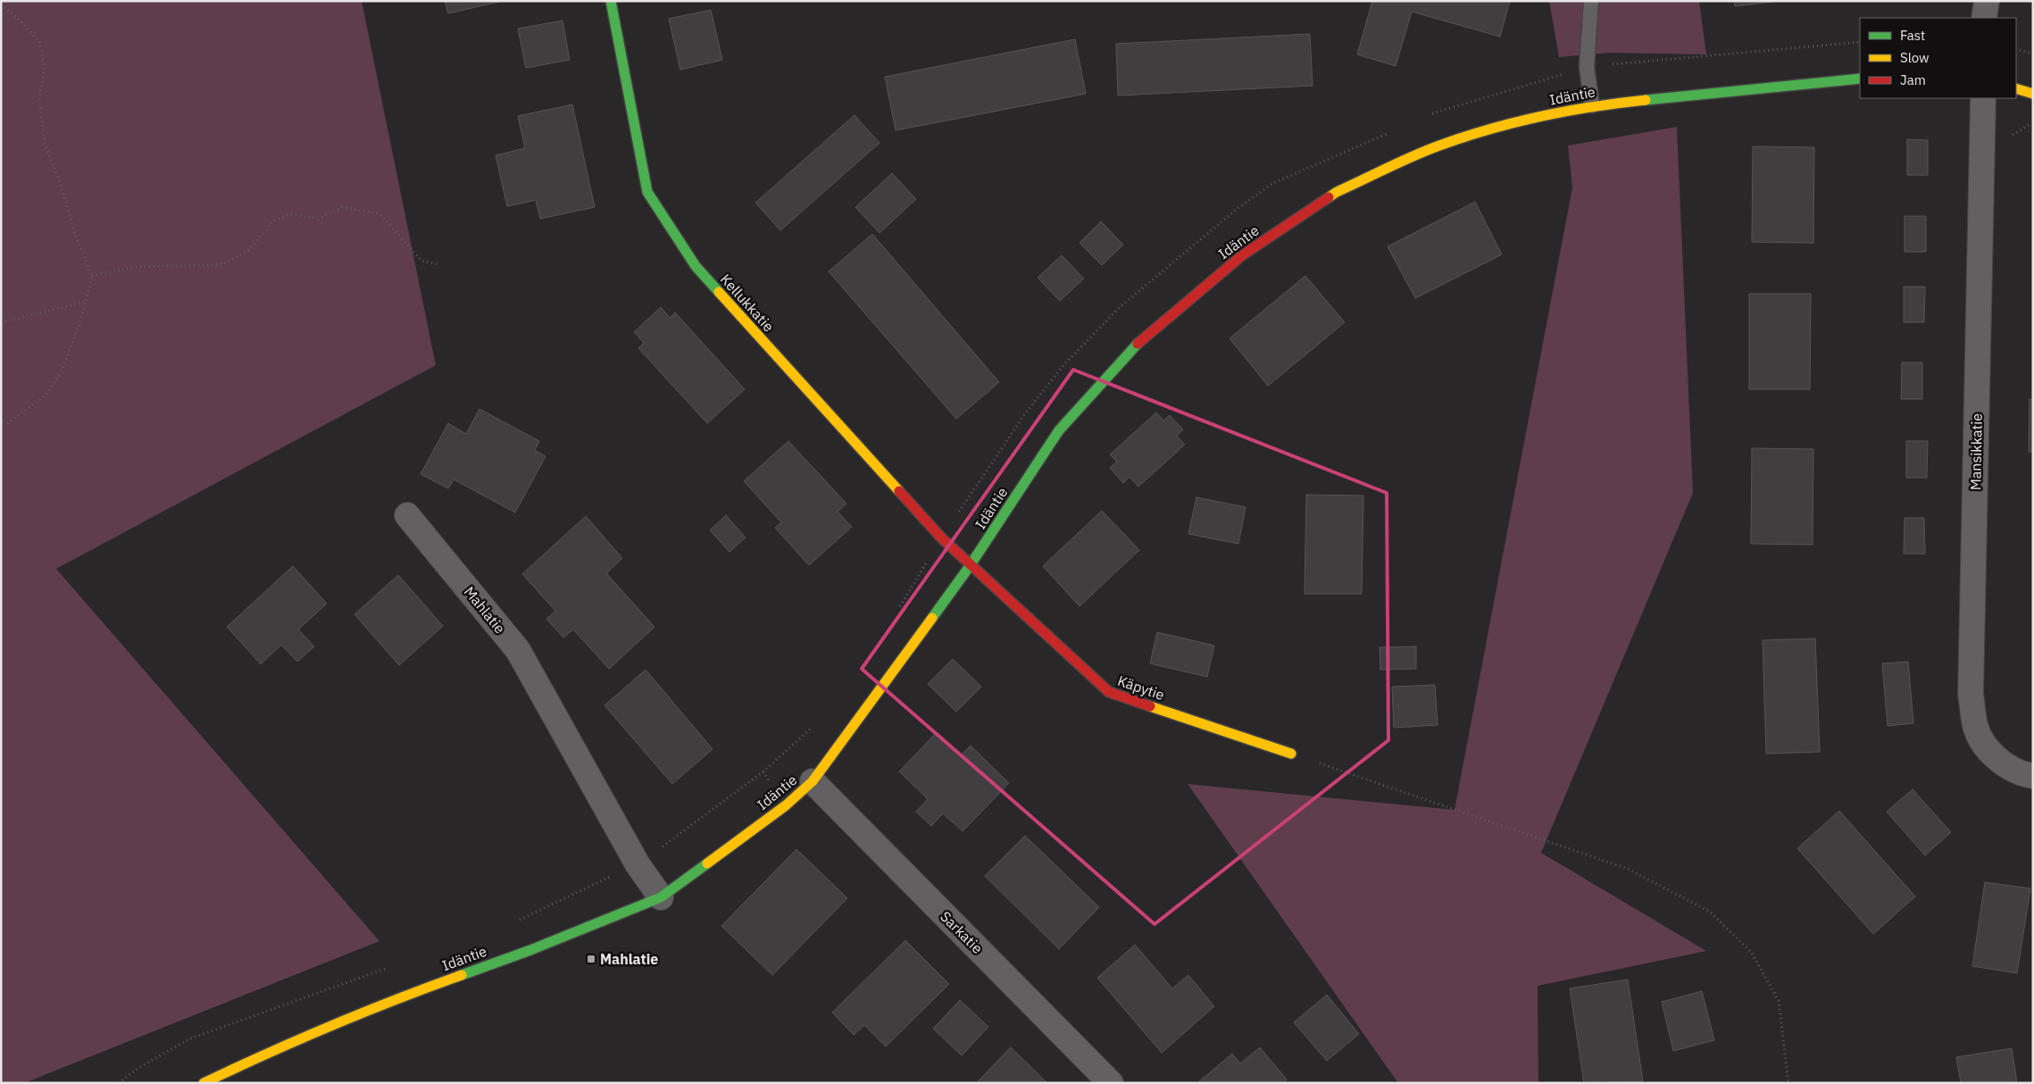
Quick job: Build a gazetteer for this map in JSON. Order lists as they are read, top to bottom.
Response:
{
  "streets": {
    "street": [
      "Idäntie",
      "Kellukkatie",
      "Mansikkatie",
      "Mahlatie",
      "Käpytie",
      "Sarkatie"
    ]
  },
  "crossings": [
    ["Idäntie", "Kellukkatie"],
    ["Idäntie", "Mahlatie"],
    ["Idäntie", "Käpytie"],
    ["Idäntie", "Sarkatie"],
    ["Kellukkatie", "Käpytie"]
  ],
  "places": {
    "transit": ["Mahlatie"]
  },
  "legend": ["Fast", "Slow", "Jam"]
}
